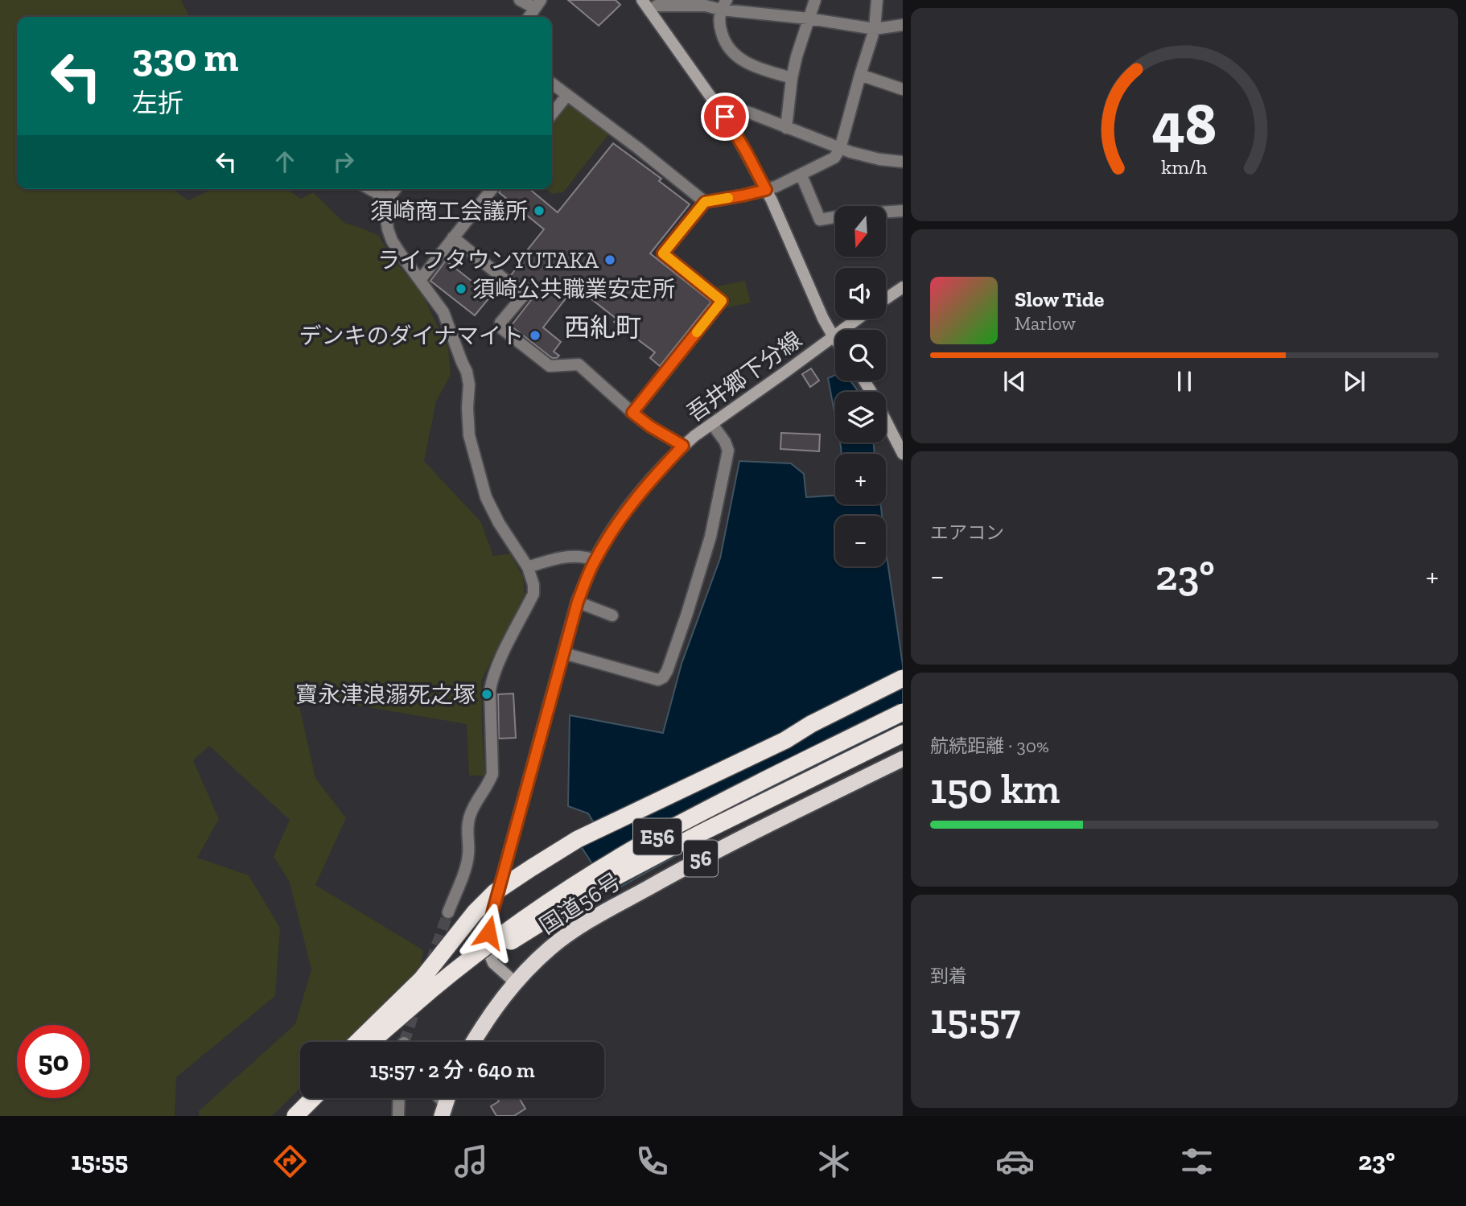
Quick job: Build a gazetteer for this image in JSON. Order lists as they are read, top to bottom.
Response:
{
  "streets": {
    "highway": ["E56", "56", "国道56号"],
    "main road": ["吾井郷下分線"]
  },
  "crossings": [
    ["吾井郷下分線", "国道56号"]
  ],
  "districts": ["西糺町"],
  "places": [
    "須崎商工会議所",
    "ライフタウンYUTAKA",
    "須崎公共職業安定所",
    "デンキのダイナマイト",
    "寶永津浪溺死之塚"
  ],
  "north": "bottom",
  "page": {
    "turn": ["330 m", "左折"],
    "map_buttons": ["+", "−"],
    "song": ["Slow Tide", "Marlow"],
    "tile": [
      "エアコン",
      ["航続距離 · 30%", "150 km"],
      ["到着", "15:57"]
    ],
    "heat": ["−", "23°", "+"],
    "limit": "50",
    "trip": "15:57 · 2 分 · 640 m",
    "tabs": ["15:55", "23°"],
    "gauge": ["48", "km/h"]
  }
}
